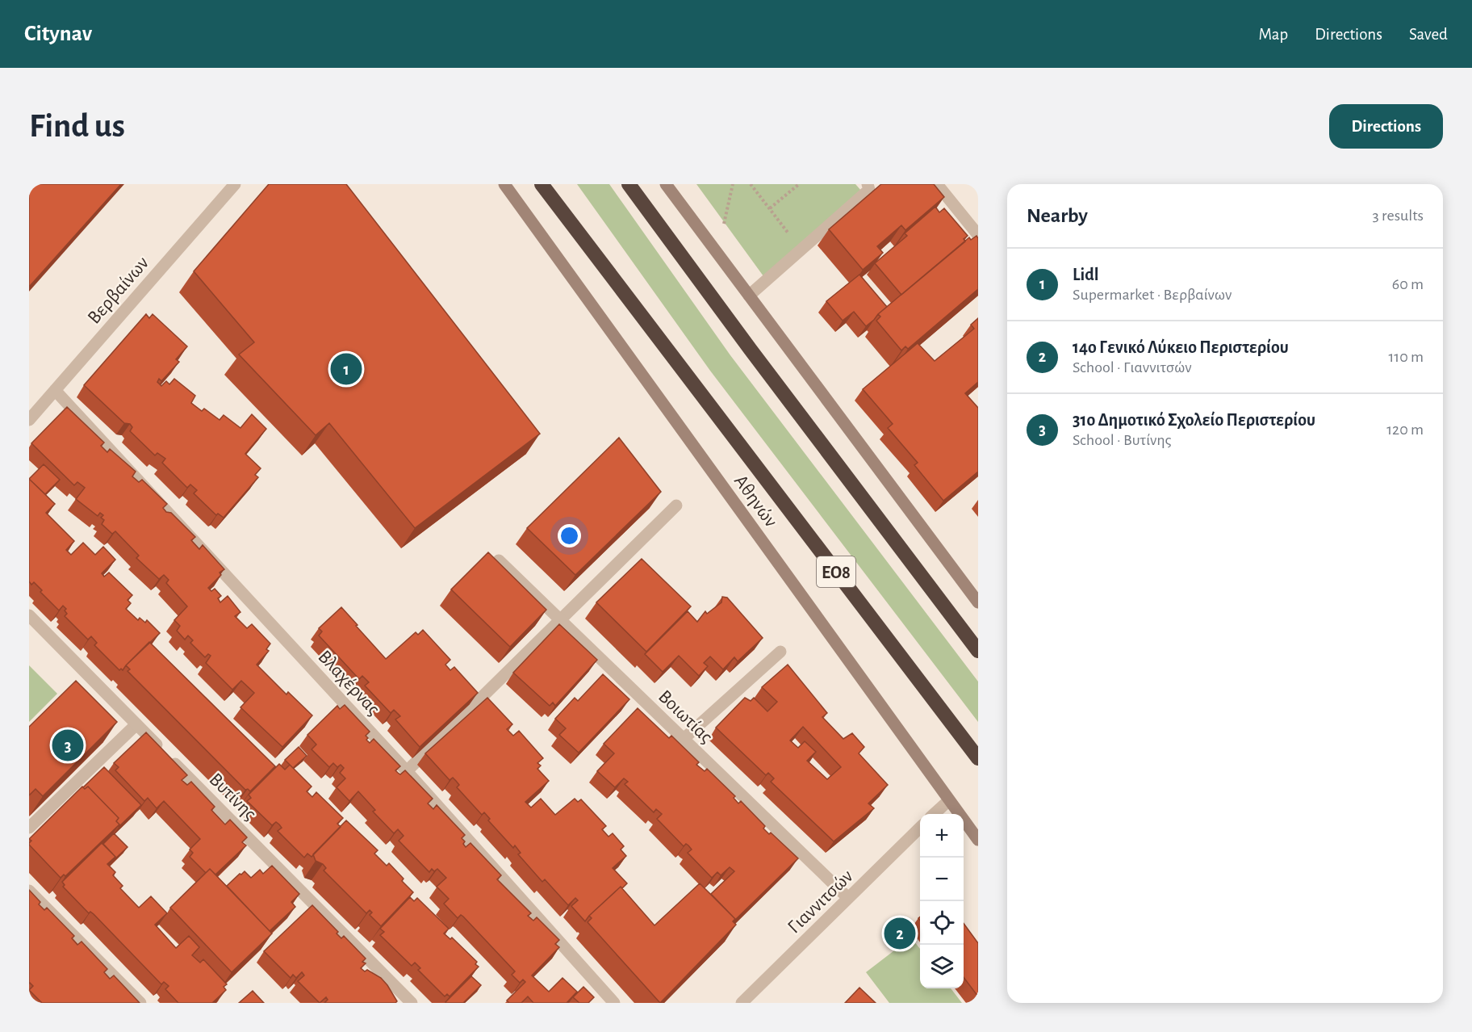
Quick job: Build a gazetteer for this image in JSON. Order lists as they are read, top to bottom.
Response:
{
  "streets": {
    "highway": ["Αθηνών", "ΕΟ8"],
    "street": [
      "Βερβαίνων",
      "Βλαχέρνας",
      "Βοιωτίας",
      "Βυτίνης",
      "Γιαννιτσών"
    ]
  },
  "crossings": [
    ["Βερβαίνων", "Βλαχέρνας"],
    ["Βοιωτίας", "Γιαννιτσών"]
  ],
  "page": {
    "header": "Citynav",
    "nav": ["Map", "Directions", "Saved"],
    "buttons": "Directions",
    "title": "Find us",
    "heading": ["Nearby", "3 results"],
    "list": [
      {
        "mark": "1",
        "name": "Lidl",
        "note": "Supermarket · Βερβαίνων",
        "value": "60 m"
      },
      {
        "mark": "2",
        "name": "14ο Γενικό Λύκειο Περιστερίου",
        "note": "School · Γιαννιτσών",
        "value": "110 m"
      },
      {
        "mark": "3",
        "name": "31ο Δημοτικό Σχολείο Περιστερίου",
        "note": "School · Βυτίνης",
        "value": "120 m"
      }
    ],
    "pins": ["1", "3", "2"],
    "map_buttons": ["+", "−"]
  }
}
